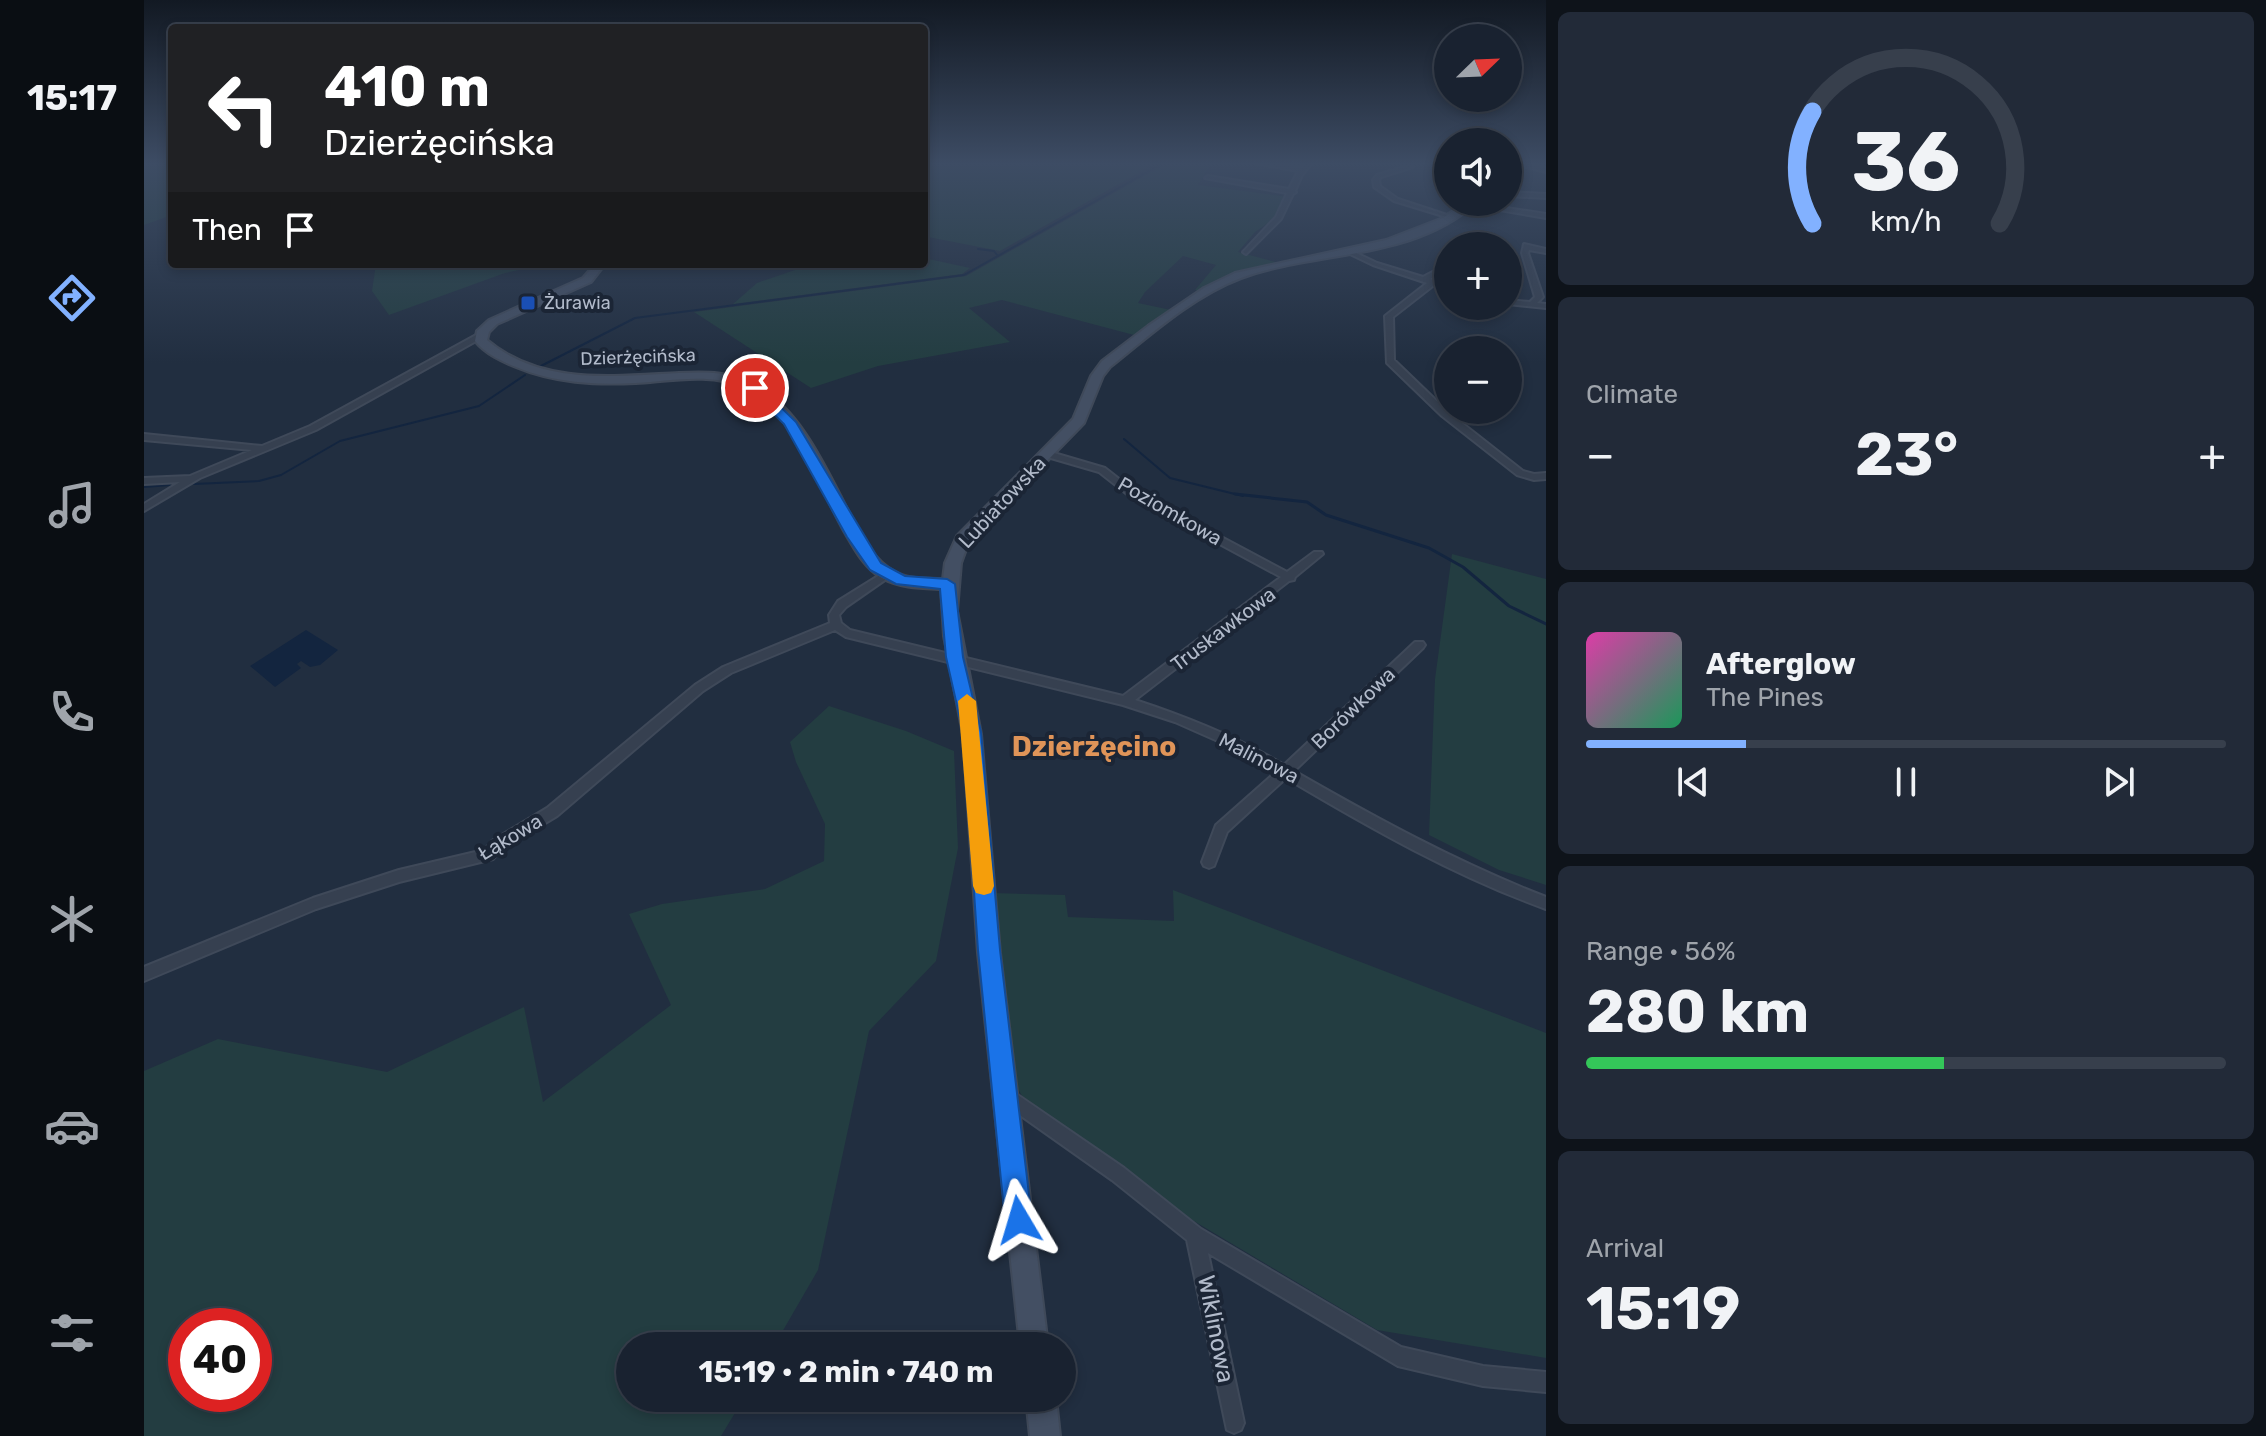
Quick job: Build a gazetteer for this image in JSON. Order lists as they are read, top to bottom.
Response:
{
  "streets": {
    "street": [
      "Dzierżęcińska",
      "Lubiatowska",
      "Poziomkowa",
      "Truskawkowa",
      "Borówkowa",
      "Malinowa",
      "Łąkowa",
      "Wiklinowa"
    ]
  },
  "crossings": [
    ["Lubiatowska", "Poziomkowa"],
    ["Lubiatowska", "Malinowa"],
    ["Poziomkowa", "Truskawkowa"],
    ["Truskawkowa", "Malinowa"],
    ["Borówkowa", "Malinowa"]
  ],
  "districts": ["Dzierżęcino"],
  "places": {
    "transit": ["Żurawia"]
  },
  "north": "top right",
  "page": {
    "tabs": "15:17",
    "map_buttons": ["+", "−"],
    "turn": ["410 m", "Dzierżęcińska"],
    "then": "Then",
    "tile": [
      "Climate",
      ["Range · 56%", "280 km"],
      ["Arrival", "15:19"]
    ],
    "heat": ["−", "23°", "+"],
    "song": ["Afterglow", "The Pines"],
    "limit": "40",
    "trip": "15:19 · 2 min · 740 m",
    "gauge": ["36", "km/h"]
  }
}
